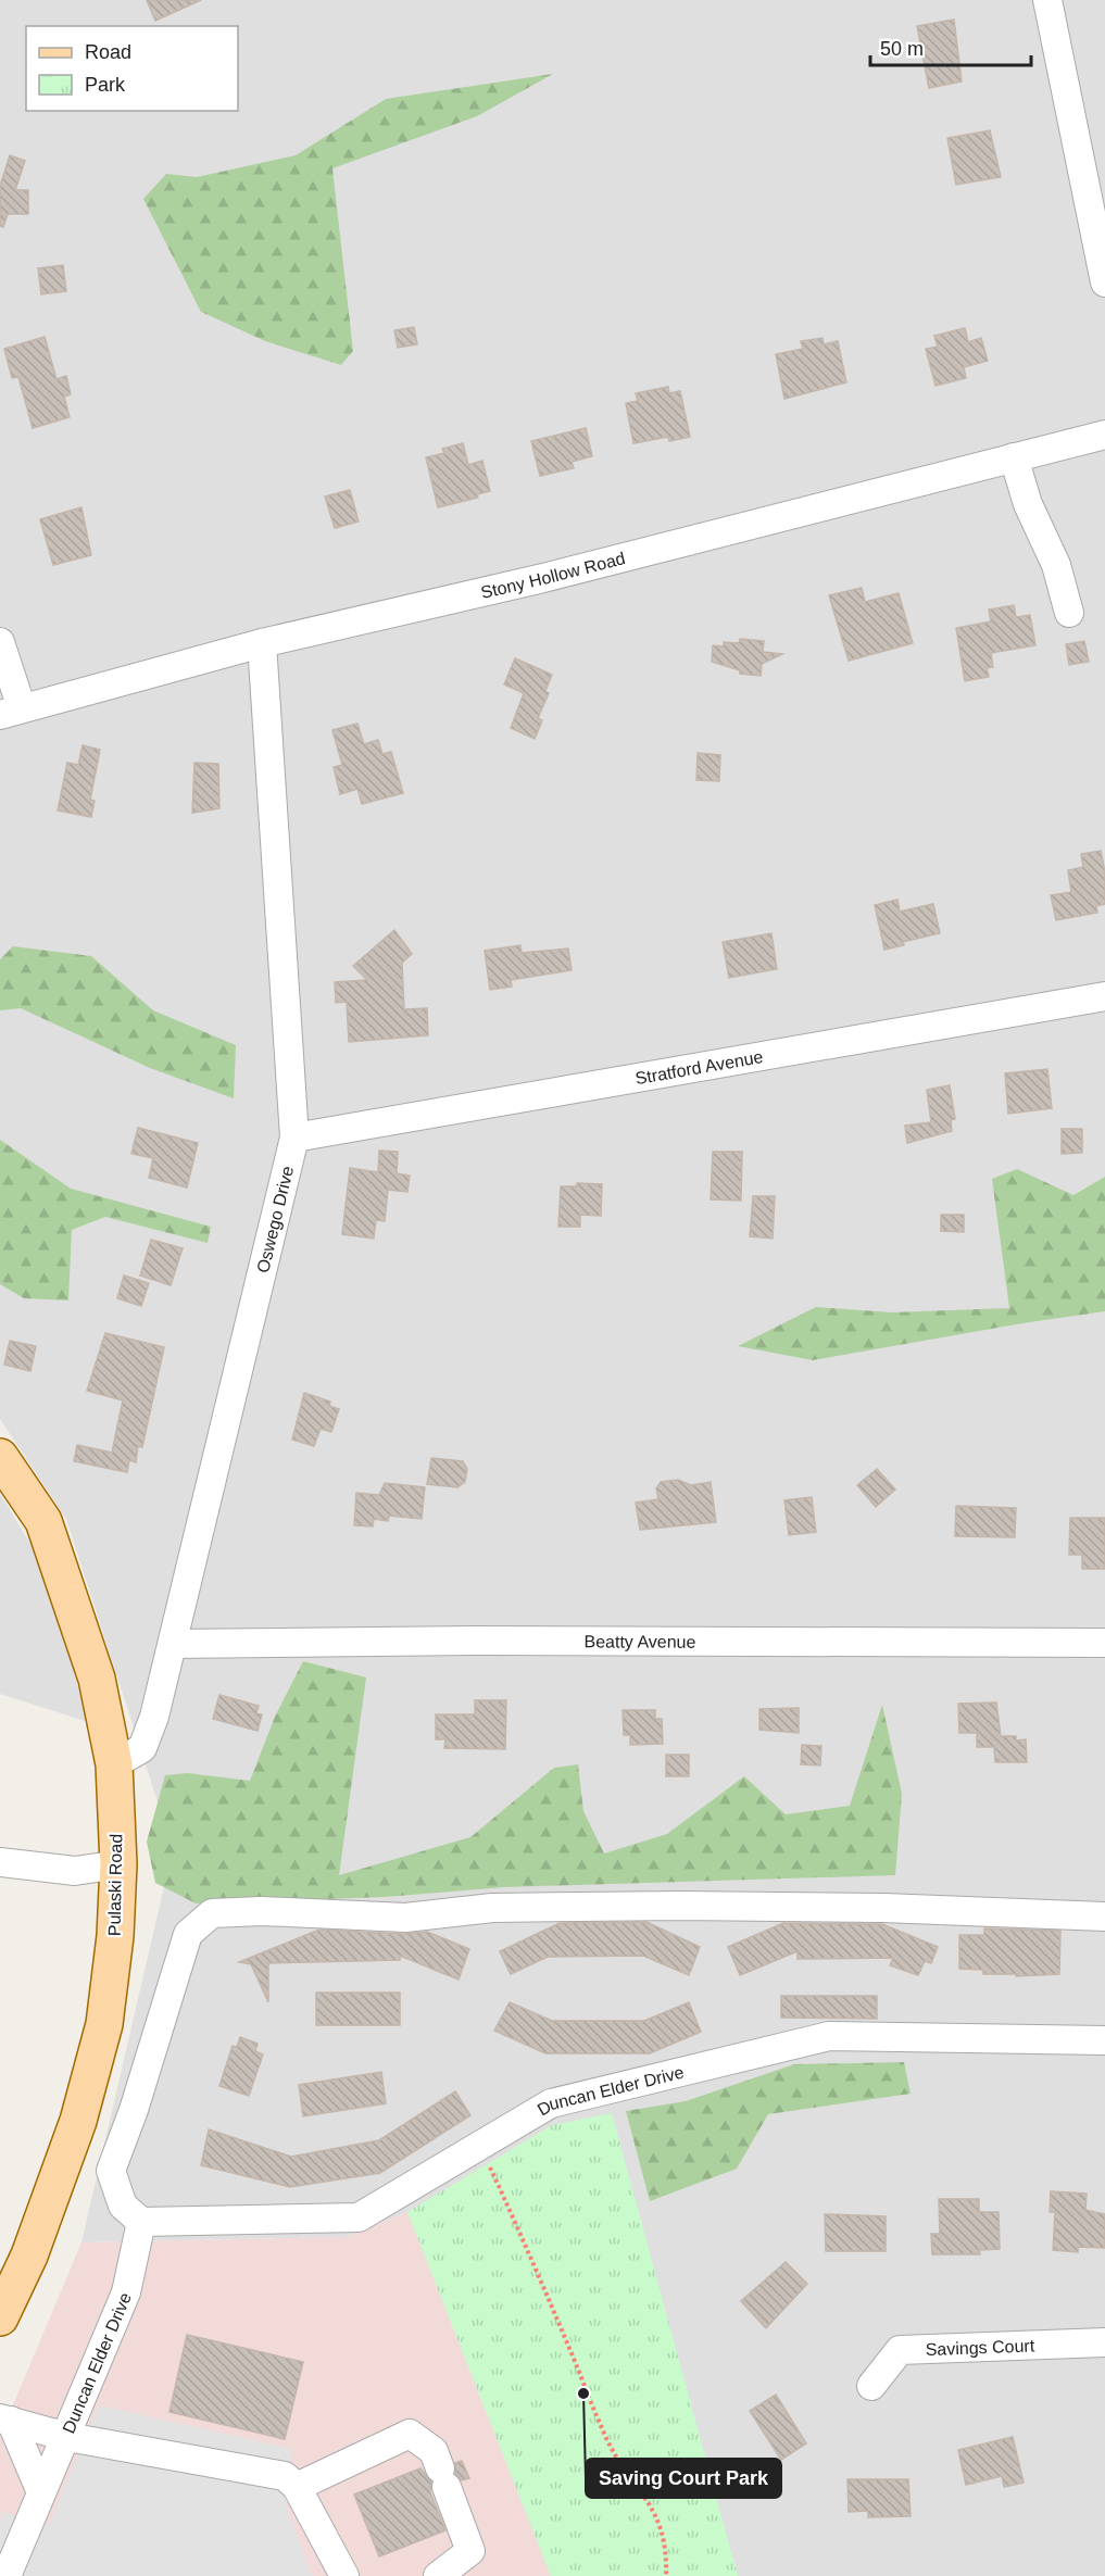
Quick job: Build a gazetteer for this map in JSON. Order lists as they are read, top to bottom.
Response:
{
  "streets": {
    "main road": ["Pulaski Road"],
    "street": [
      "Stony Hollow Road",
      "Stratford Avenue",
      "Oswego Drive",
      "Beatty Avenue",
      "Duncan Elder Drive",
      "Savings Court"
    ]
  },
  "crossings": [
    ["Stony Hollow Road", "Oswego Drive"],
    ["Stratford Avenue", "Oswego Drive"],
    ["Oswego Drive", "Beatty Avenue"],
    ["Oswego Drive", "Pulaski Road"]
  ],
  "places": ["Saving Court Park"],
  "legend": ["Road", "Park"],
  "scale_bar": "50 m"
}
